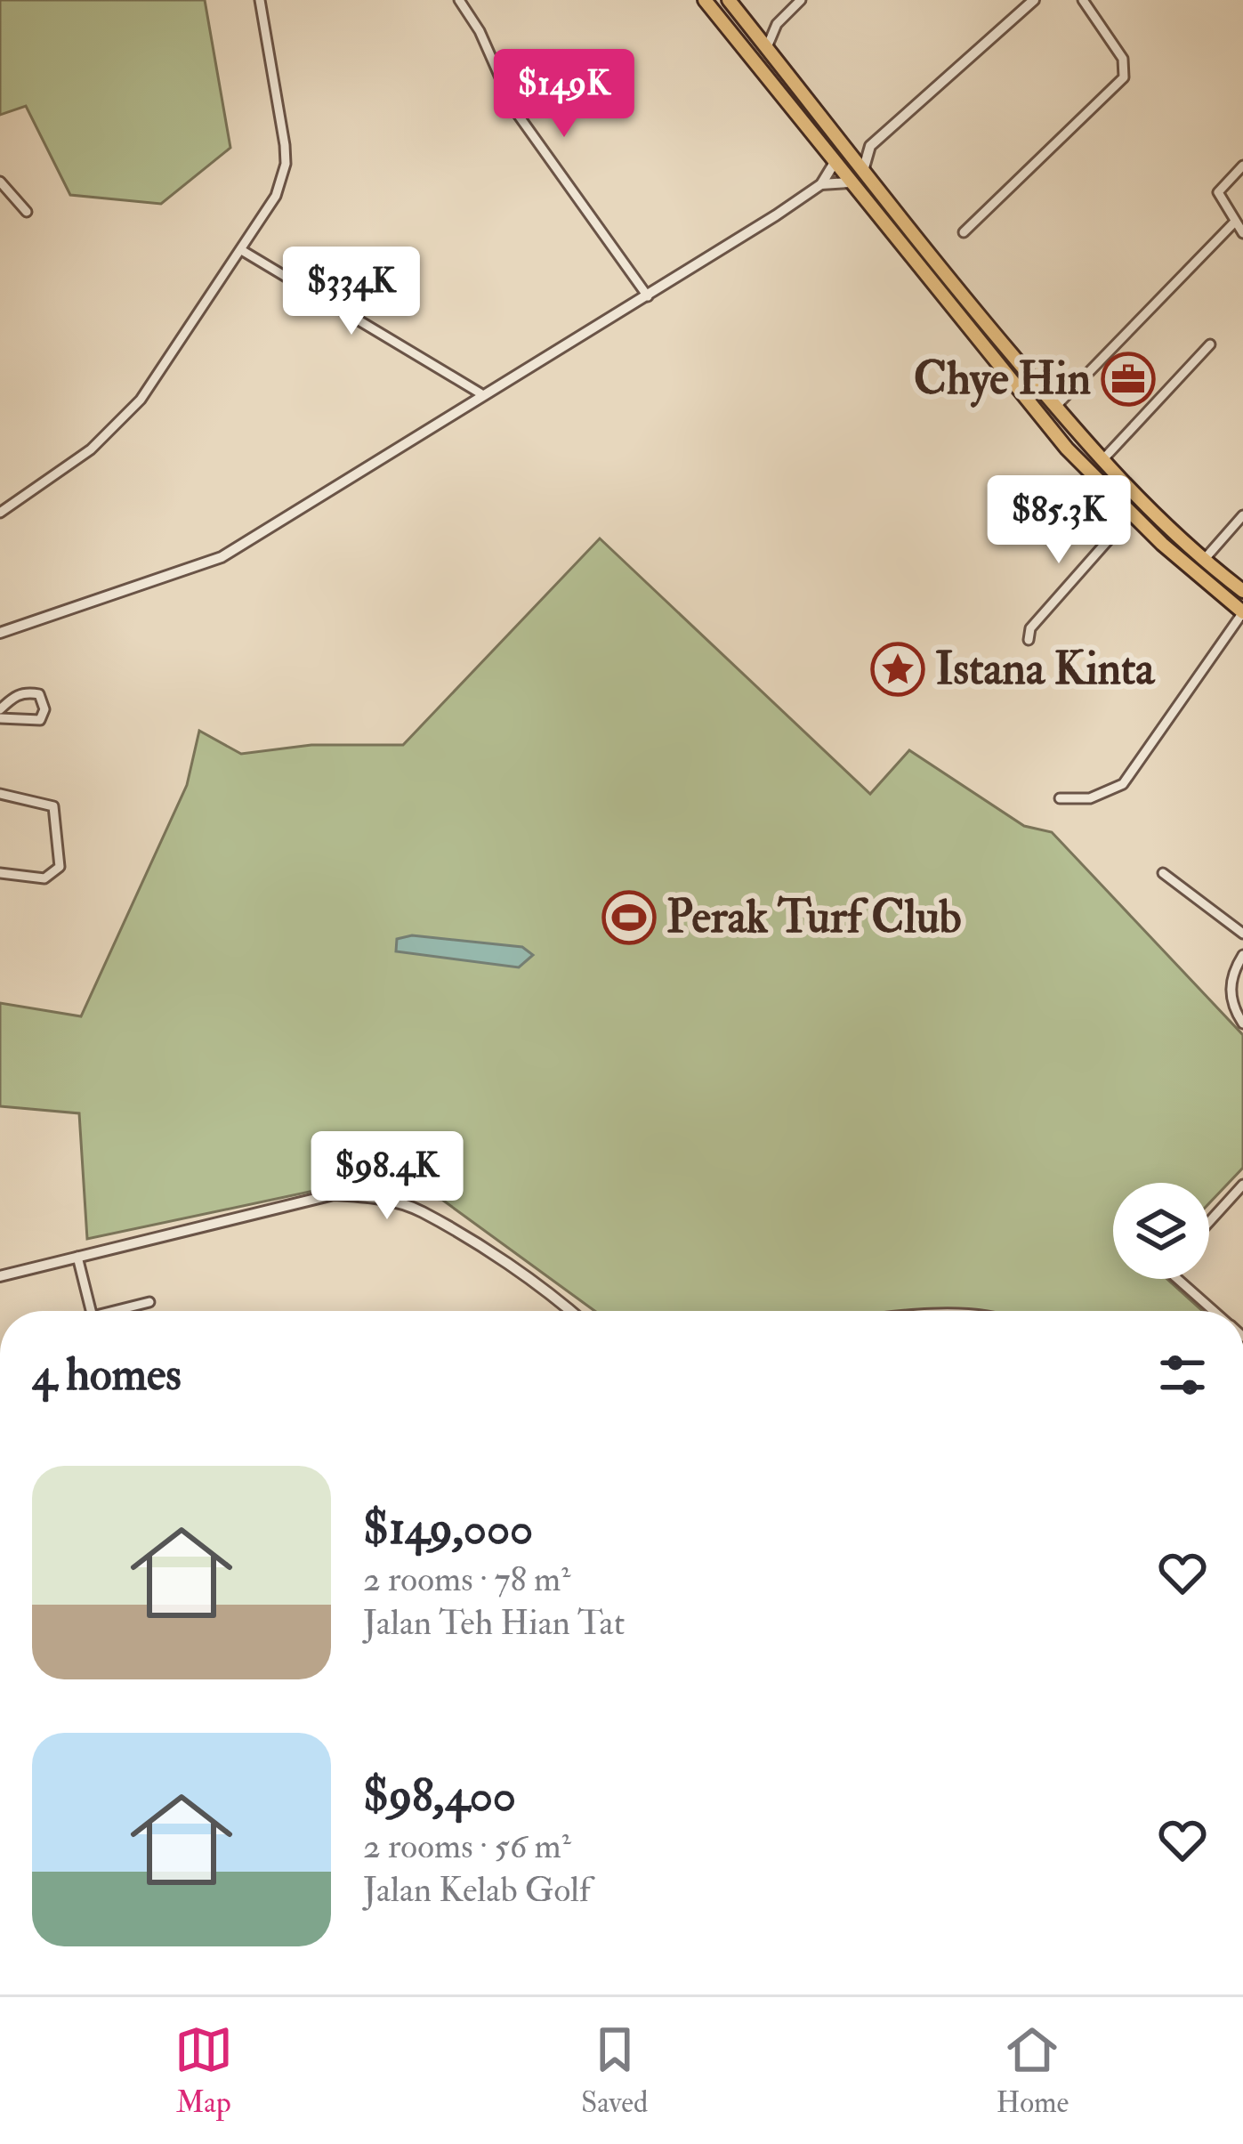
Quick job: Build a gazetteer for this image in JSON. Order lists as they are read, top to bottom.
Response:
{
  "places": {
    "office": ["Chye Hin"],
    "place": ["Istana Kinta"],
    "sports": ["Perak Turf Club"]
  },
  "page": {
    "price": [
      "$149K",
      "$334K",
      "$85.3K",
      "$98.4K"
    ],
    "heading": "4 homes",
    "list": [
      {
        "name": "$149,000",
        "note": "2 rooms · 78 m² · Jalan Teh Hian Tat"
      },
      {
        "name": "$98,400",
        "note": "2 rooms · 56 m² · Jalan Kelab Golf"
      }
    ],
    "tabs": ["Map", "Saved", "Home"]
  }
}
